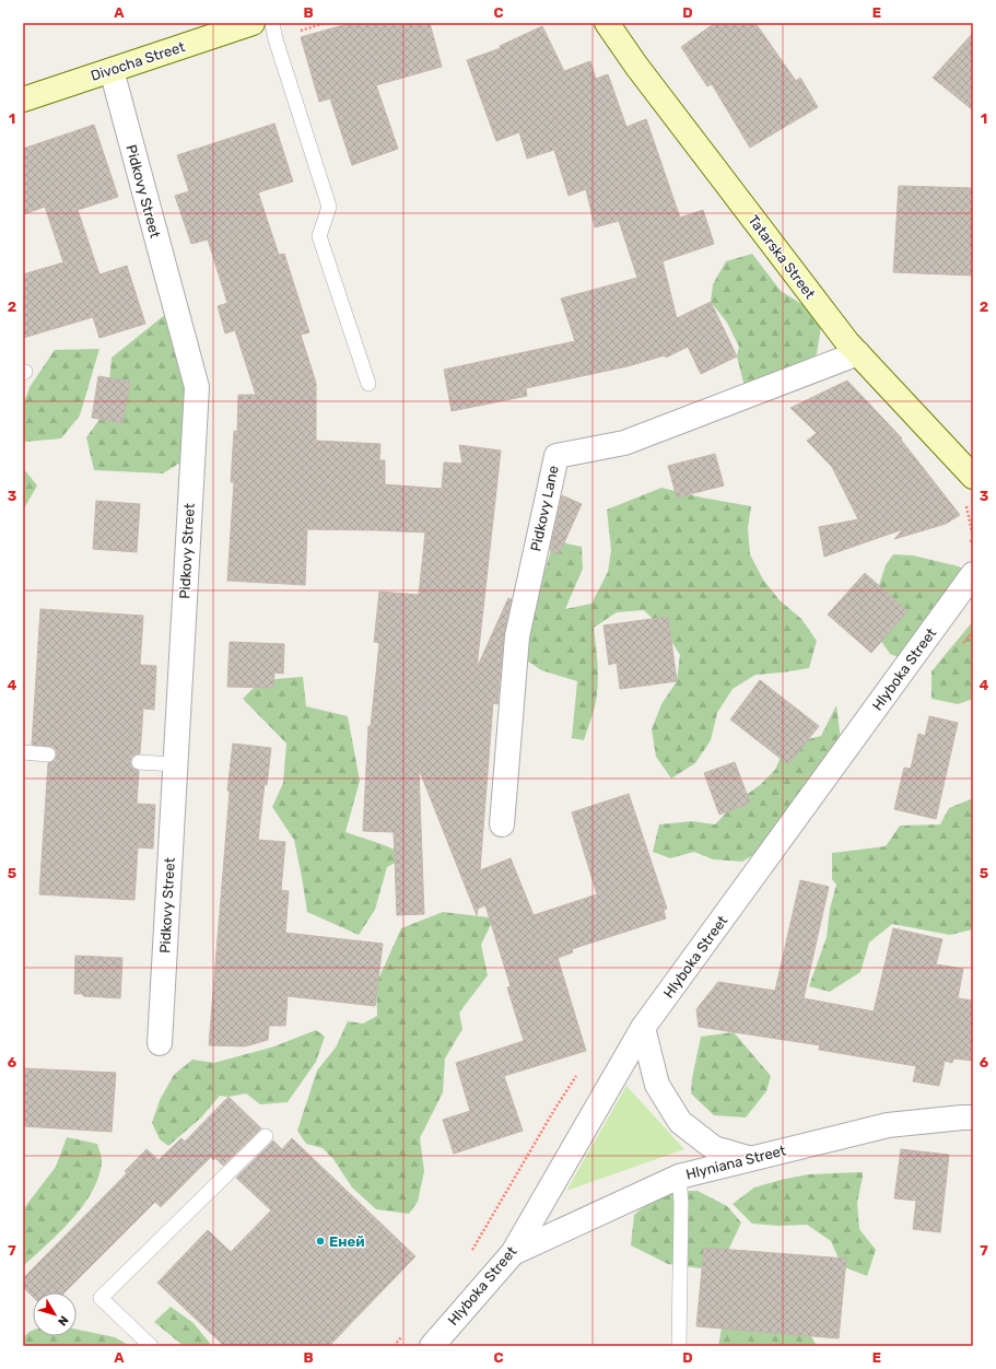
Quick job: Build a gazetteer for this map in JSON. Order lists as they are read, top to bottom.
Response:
{
  "streets": {
    "main road": ["Divocha Street", "Tatarska Street"],
    "street": [
      "Pidkovy Street",
      "Pidkovy Lane",
      "Hlyboka Street",
      "Hlyniana Street"
    ]
  },
  "crossings": [
    ["Divocha Street", "Pidkovy Street"],
    ["Tatarska Street", "Pidkovy Lane"],
    ["Hlyboka Street", "Hlyniana Street"]
  ],
  "places": ["Еней"],
  "north": "bottom right",
  "grid": {
    "columns": [
      "A",
      "B",
      "C",
      "D",
      "E"
    ],
    "rows": [
      "1",
      "2",
      "3",
      "4",
      "5",
      "6",
      "7"
    ]
  }
}
